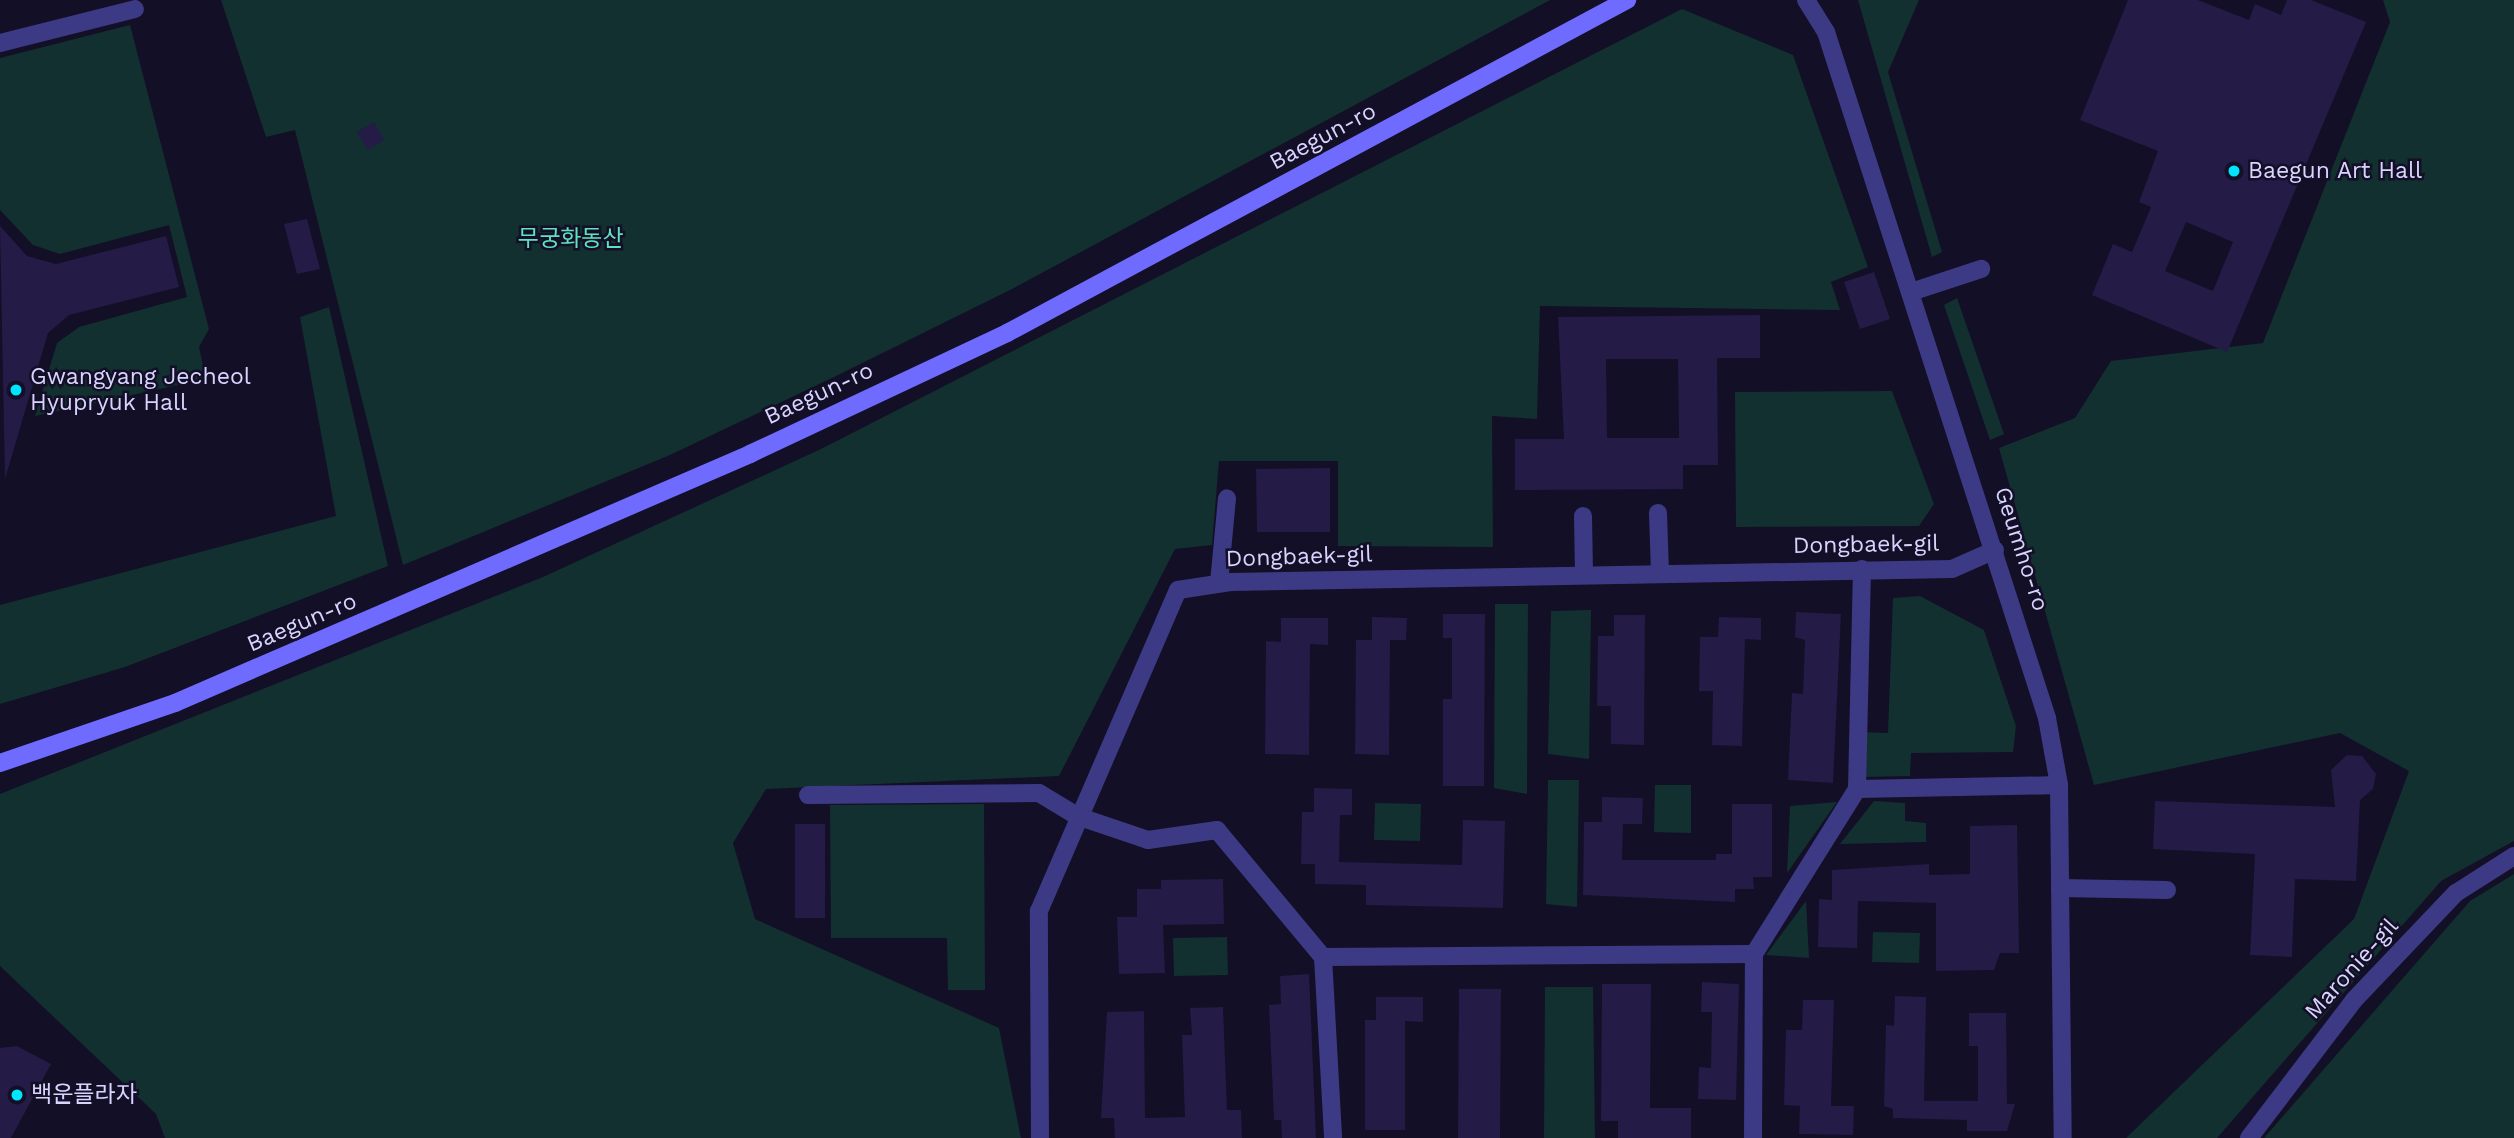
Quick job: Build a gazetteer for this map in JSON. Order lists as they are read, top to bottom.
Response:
{
  "streets": {
    "main road": ["Baegun-ro"],
    "street": ["Dongbaek-gil", "Geumho-ro", "Maronie-gil"]
  },
  "crossings": [
    ["Dongbaek-gil", "Geumho-ro"]
  ],
  "parks": ["무궁화동산"],
  "places": ["Baegun Art Hall", "Gwangyang Jecheol Hyupryuk Hall", "백운플라자"]
}
